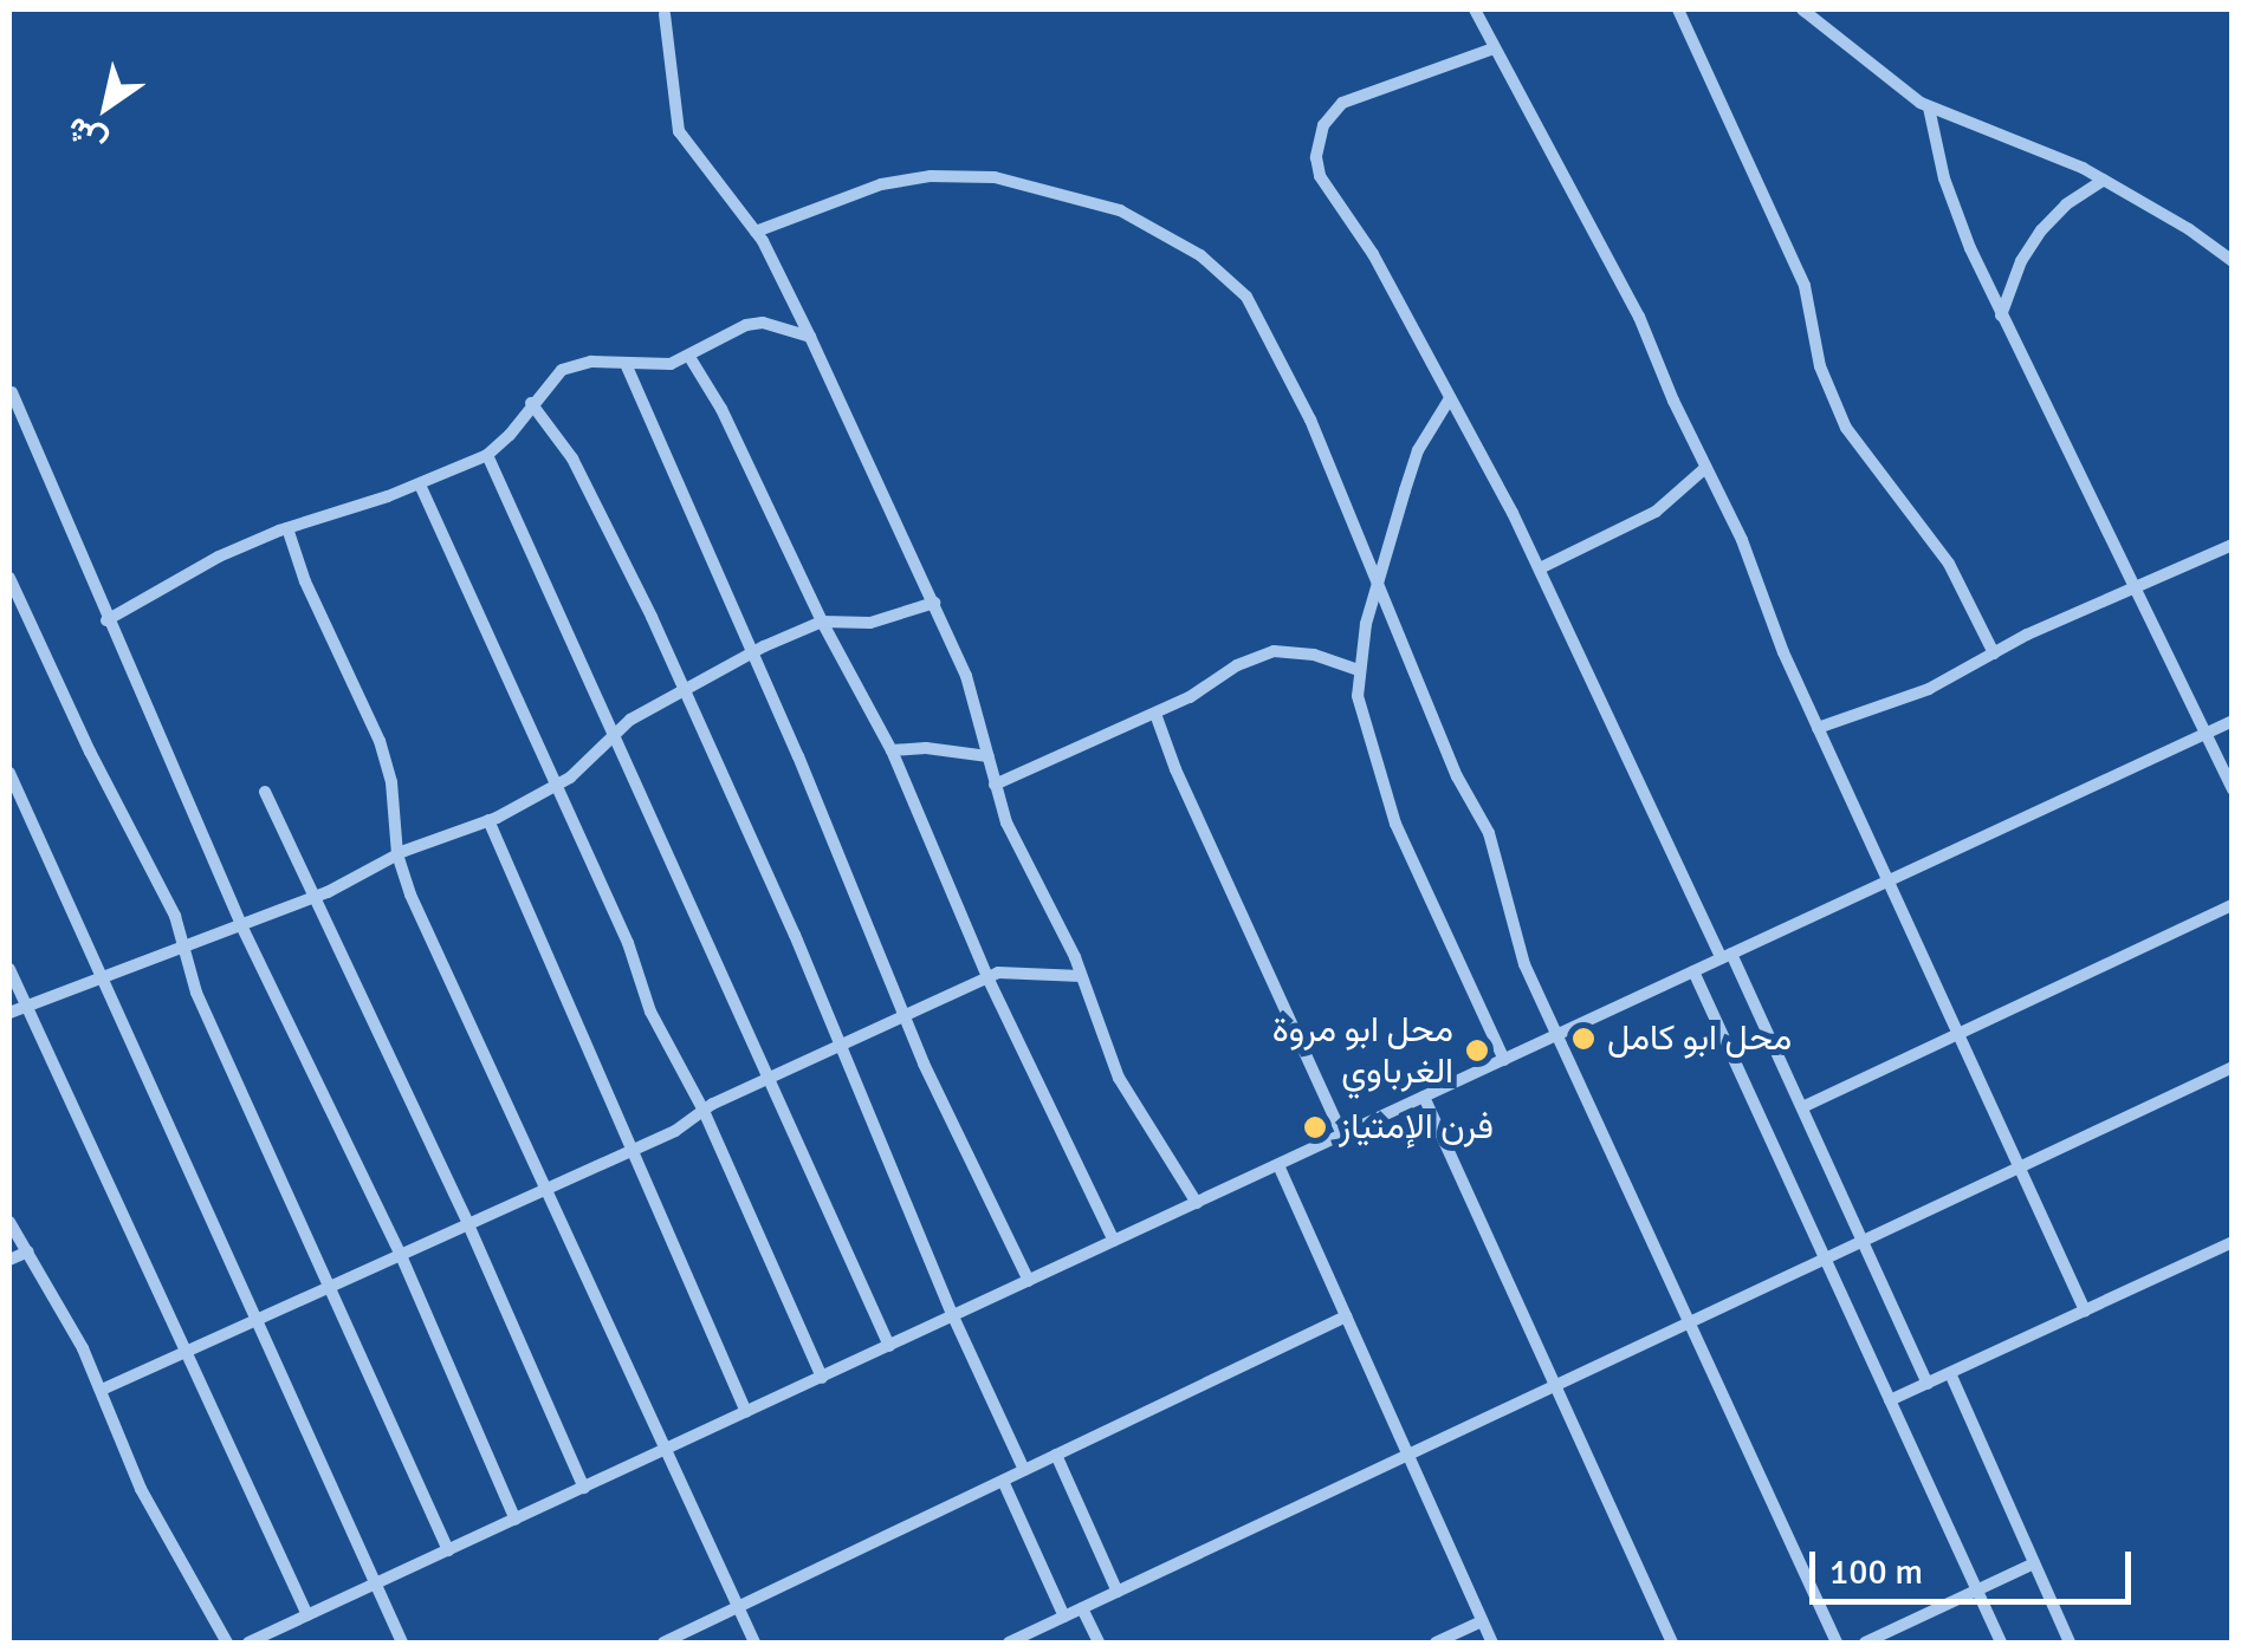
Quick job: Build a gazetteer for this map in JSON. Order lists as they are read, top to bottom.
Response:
{
  "places": ["محل ابو كامل", "محل ابو مروة الغرباوي", "فرن الإمتياز"],
  "scale_bar": "100 m",
  "north": "bottom left"
}
